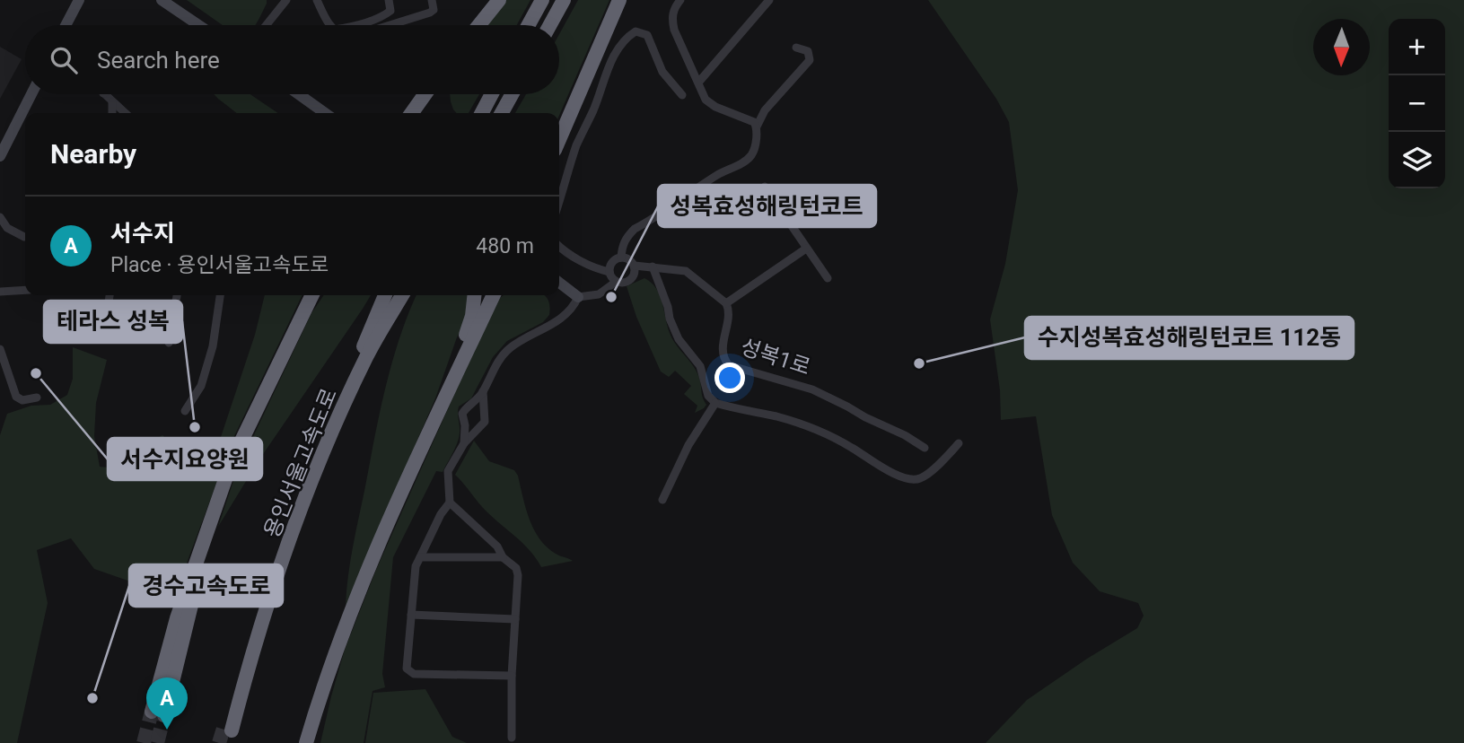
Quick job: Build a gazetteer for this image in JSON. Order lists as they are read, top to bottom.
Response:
{
  "streets": {
    "highway": ["용인서울고속도로"],
    "street": ["성복1로"]
  },
  "places": [
    "성복효성해링턴코트",
    "수지성복효성해링턴코트 112동",
    "서수지요양원",
    "테라스 성복",
    "경수고속도로"
  ],
  "north": "bottom",
  "page": {
    "map_buttons": ["+", "−"],
    "search": "Search here",
    "heading": "Nearby",
    "list": [
      {
        "mark": "A",
        "name": "서수지",
        "note": "Place · 용인서울고속도로",
        "value": "480 m"
      }
    ],
    "pins": "A"
  }
}
